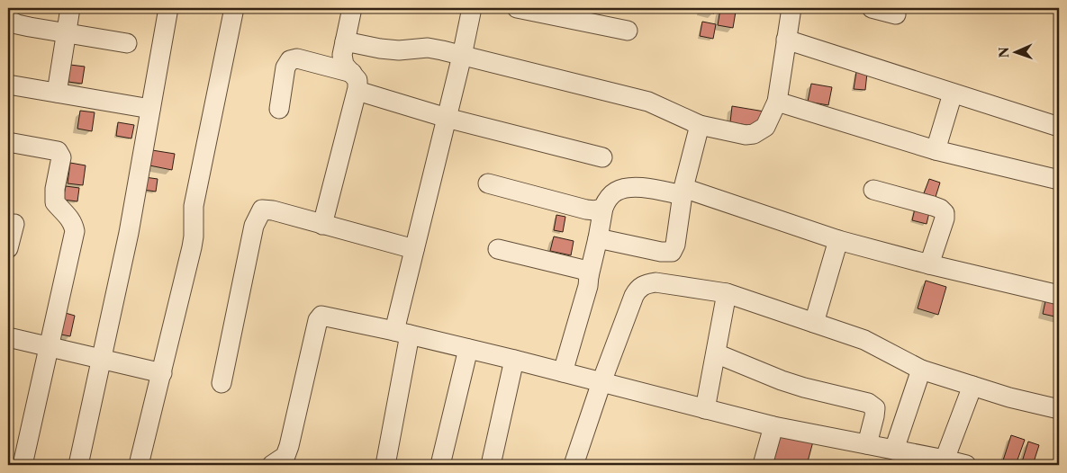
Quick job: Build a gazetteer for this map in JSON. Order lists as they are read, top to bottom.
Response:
{
  "north": "left"
}
